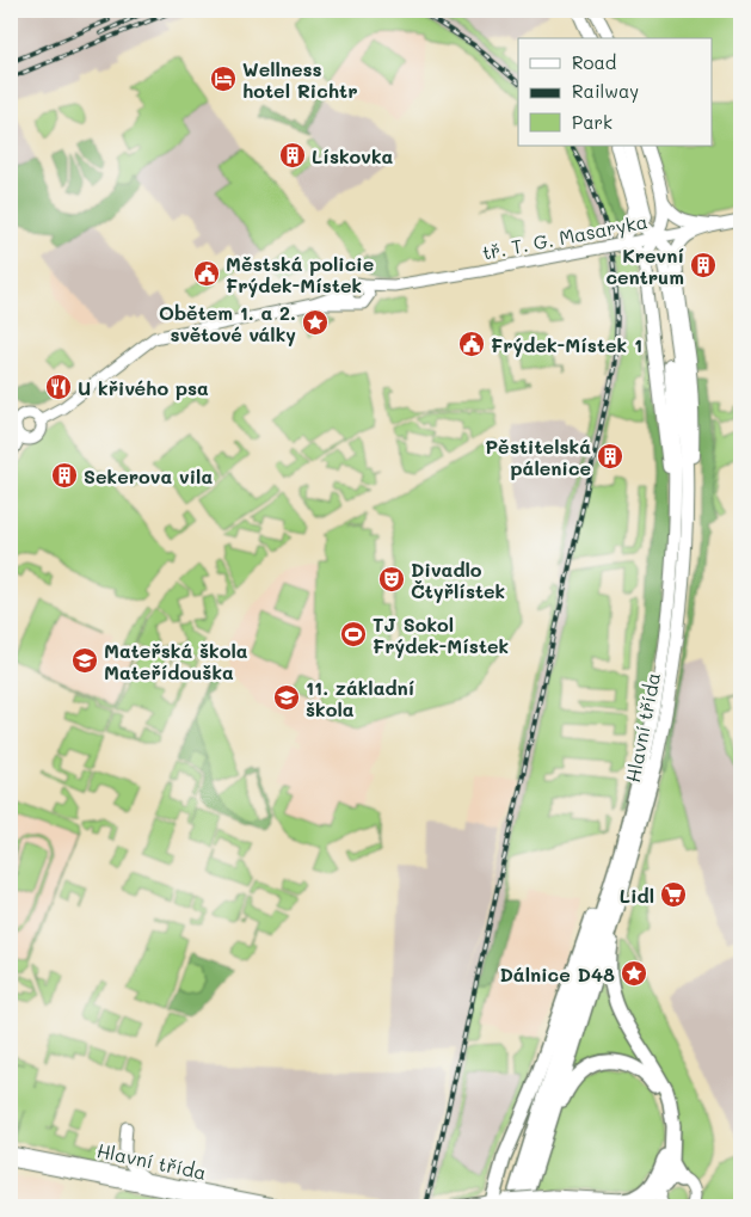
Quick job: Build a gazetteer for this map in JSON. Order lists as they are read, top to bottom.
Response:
{
  "streets": {
    "highway": ["Hlavní třída"],
    "main road": ["tř. T. G. Masaryka"]
  },
  "places": {
    "hotel": ["Wellness hotel Richtr"],
    "building": [
      "Lískovka",
      "Krevní centrum",
      "Pěstitelská pálenice",
      "Sekerova vila"
    ],
    "public building": ["Městská policie Frýdek-Místek", "Frýdek-Místek 1"],
    "place": ["Obětem 1. a 2. světové války", "Dálnice D48"],
    "restaurant": ["U křivého psa"],
    "theatre": ["Divadlo Čtyřlístek"],
    "sports": ["TJ Sokol Frýdek-Místek"],
    "school or university": ["Mateřská škola Mateřídouška", "11. základní škola"],
    "supermarket": ["Lidl"]
  },
  "legend": ["Road", "Railway", "Park"]
}
